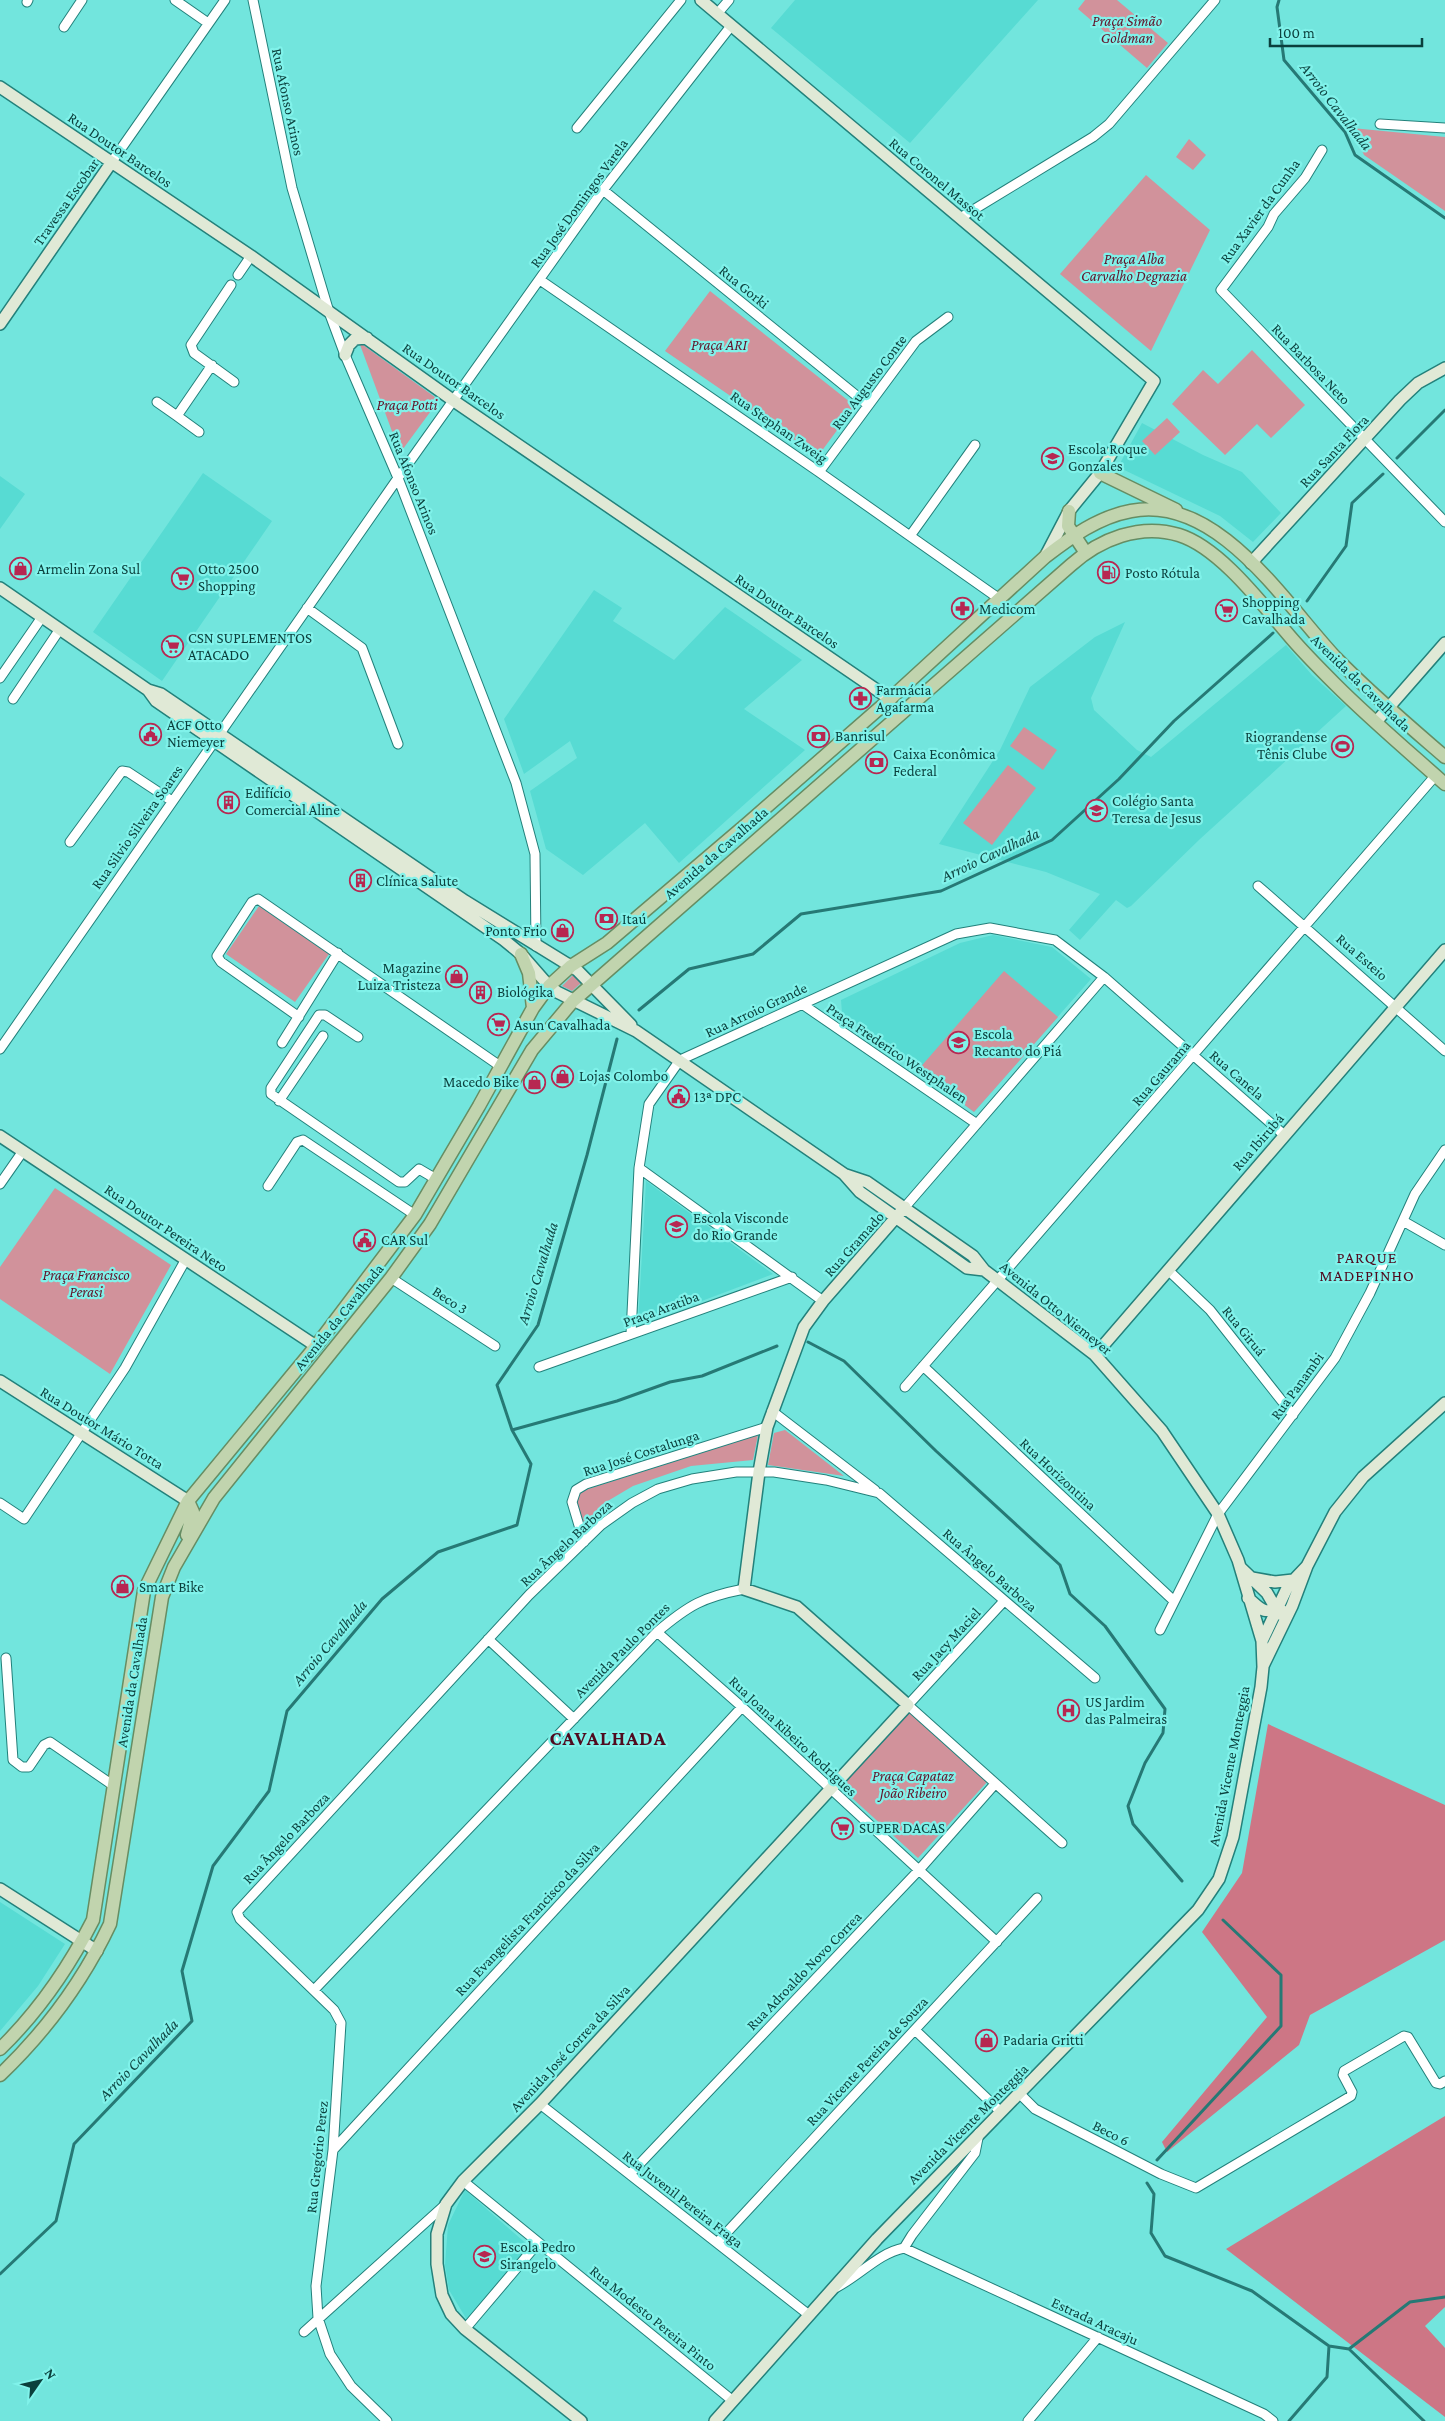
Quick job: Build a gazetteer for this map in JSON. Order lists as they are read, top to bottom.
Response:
{
  "streets": {
    "main road": ["Avenida da Cavalhada"],
    "street": [
      "Rua Afonso Arinos",
      "Rua Doutor Barcelos",
      "Rua Coronel Massot",
      "Travessa Escobar",
      "Rua José Domingos Varela",
      "Rua Xavier da Cunha",
      "Rua Gorki",
      "Rua Barbosa Neto",
      "Rua Augusto Conte",
      "Rua Stephan Zweig",
      "Rua Santa Flora",
      "Rua Silvio Silveira Soares",
      "Rua Esteio",
      "Rua Arroio Grande",
      "Praça Frederico Westphalen",
      "Rua Gaurama",
      "Rua Canela",
      "Rua Ibirubá",
      "Rua Doutor Pereira Neto",
      "Rua Gramado",
      "Beco 3",
      "Avenida Otto Niemeyer",
      "Praça Aratiba",
      "Rua Giruá",
      "Rua Panambi",
      "Rua Doutor Mário Totta",
      "Rua José Costalunga",
      "Rua Horizontina",
      "Rua Ângelo Barboza",
      "Rua Jacy Maciel",
      "Avenida Paulo Pontes",
      "Rua Joana Ribeiro Rodrigues",
      "Avenida Vicente Monteggia",
      "Rua Evangelista Francisco da Silva",
      "Rua Adroaldo Novo Correa",
      "Avenida José Correa da Silva",
      "Rua Vicente Pereira de Souza",
      "Beco 6",
      "Rua Gregório Perez",
      "Rua Juvenil Pereira Fraga",
      "Rua Modesto Pereira Pinto",
      "Estrada Aracaju"
    ]
  },
  "crossings": [
    ["Rua Afonso Arinos", "Rua Doutor Barcelos"],
    ["Rua Afonso Arinos", "Rua Silvio Silveira Soares"],
    ["Rua Afonso Arinos", "Avenida Otto Niemeyer"],
    ["Rua Doutor Barcelos", "Travessa Escobar"],
    ["Rua Doutor Barcelos", "Rua José Domingos Varela"],
    ["Rua Doutor Barcelos", "Avenida da Cavalhada"],
    ["Rua Doutor Barcelos", "Rua Silvio Silveira Soares"],
    ["Rua Coronel Massot", "Rua José Domingos Varela"],
    ["Rua José Domingos Varela", "Rua Gorki"],
    ["Rua José Domingos Varela", "Rua Stephan Zweig"],
    ["Rua José Domingos Varela", "Rua Silvio Silveira Soares"],
    ["Rua Xavier da Cunha", "Rua Barbosa Neto"],
    ["Rua Gorki", "Rua Augusto Conte"],
    ["Rua Barbosa Neto", "Rua Santa Flora"],
    ["Rua Augusto Conte", "Rua Stephan Zweig"],
    ["Rua Stephan Zweig", "Avenida da Cavalhada"],
    ["Rua Santa Flora", "Avenida da Cavalhada"],
    ["Avenida da Cavalhada", "Rua Gaurama"],
    ["Avenida da Cavalhada", "Rua Doutor Pereira Neto"],
    ["Avenida da Cavalhada", "Beco 3"],
    ["Avenida da Cavalhada", "Avenida Otto Niemeyer"],
    ["Avenida da Cavalhada", "Rua Doutor Mário Totta"],
    ["Rua Silvio Silveira Soares", "Avenida Otto Niemeyer"],
    ["Rua Esteio", "Rua Gaurama"],
    ["Rua Esteio", "Rua Ibirubá"],
    ["Rua Arroio Grande", "Praça Frederico Westphalen"],
    ["Rua Arroio Grande", "Rua Canela"],
    ["Rua Arroio Grande", "Rua Gramado"],
    ["Rua Arroio Grande", "Avenida Otto Niemeyer"],
    ["Praça Frederico Westphalen", "Rua Gramado"],
    ["Rua Gaurama", "Rua Canela"],
    ["Rua Gaurama", "Avenida Otto Niemeyer"],
    ["Rua Gaurama", "Rua Horizontina"],
    ["Rua Canela", "Rua Ibirubá"],
    ["Rua Canela", "Rua Gramado"],
    ["Rua Ibirubá", "Avenida Otto Niemeyer"],
    ["Rua Ibirubá", "Rua Giruá"],
    ["Rua Gramado", "Avenida Otto Niemeyer"],
    ["Rua Gramado", "Rua José Costalunga"],
    ["Rua Gramado", "Rua Ângelo Barboza"],
    ["Rua Gramado", "Avenida Paulo Pontes"],
    ["Avenida Otto Niemeyer", "Rua Panambi"],
    ["Avenida Otto Niemeyer", "Avenida Vicente Monteggia"],
    ["Rua Giruá", "Rua Panambi"],
    ["Rua Panambi", "Rua Horizontina"],
    ["Rua José Costalunga", "Rua Ângelo Barboza"],
    ["Rua Ângelo Barboza", "Rua Jacy Maciel"],
    ["Rua Ângelo Barboza", "Rua Gregório Perez"],
    ["Rua Jacy Maciel", "Avenida José Correa da Silva"],
    ["Avenida Paulo Pontes", "Rua Joana Ribeiro Rodrigues"],
    ["Avenida Paulo Pontes", "Rua Gregório Perez"],
    ["Rua Joana Ribeiro Rodrigues", "Rua Evangelista Francisco da Silva"],
    ["Rua Joana Ribeiro Rodrigues", "Rua Adroaldo Novo Correa"],
    ["Rua Joana Ribeiro Rodrigues", "Avenida José Correa da Silva"],
    ["Rua Joana Ribeiro Rodrigues", "Rua Vicente Pereira de Souza"],
    ["Avenida Vicente Monteggia", "Beco 6"],
    ["Avenida Vicente Monteggia", "Rua Juvenil Pereira Fraga"],
    ["Avenida Vicente Monteggia", "Rua Modesto Pereira Pinto"],
    ["Rua Evangelista Francisco da Silva", "Rua Gregório Perez"],
    ["Rua Adroaldo Novo Correa", "Rua Juvenil Pereira Fraga"],
    ["Avenida José Correa da Silva", "Rua Juvenil Pereira Fraga"],
    ["Avenida José Correa da Silva", "Rua Modesto Pereira Pinto"],
    ["Rua Vicente Pereira de Souza", "Rua Juvenil Pereira Fraga"]
  ],
  "districts": ["PARQUE MADEPINHO", "CAVALHADA"],
  "water": ["Arroio Cavalhada"],
  "parks": [
    "Praça Simão Goldman",
    "Praça Alba Carvalho Degrazia",
    "Praça ARI",
    "Praça Potti",
    "Praça Francisco Perasi",
    "Praça Capataz João Ribeiro"
  ],
  "places": {
    "school or university": [
      "Escola Roque Gonzales",
      "Colégio Santa Teresa de Jesus",
      "Escola Recanto do Piá",
      "Escola Visconde do Rio Grande",
      "Escola Pedro Sirangelo"
    ],
    "shop": [
      "Armelin Zona Sul",
      "Ponto Frio",
      "Magazine Luiza Tristeza",
      "Lojas Colombo",
      "Macedo Bike",
      "Smart Bike",
      "Padaria Gritti"
    ],
    "fuel station": ["Posto Rótula"],
    "supermarket": [
      "Otto 2500 Shopping",
      "Shopping Cavalhada",
      "CSN SUPLEMENTOS ATACADO",
      "Asun Cavalhada",
      "SUPER DACAS"
    ],
    "pharmacy": ["Medicom", "Farmácia Agafarma"],
    "public building": ["ACF Otto Niemeyer", "13ª DPC", "CAR Sul"],
    "bank": ["Banrisul", "Caixa Econômica Federal", "Itaú"],
    "sports": ["Riograndense Tênis Clube"],
    "building": ["Edifício Comercial Aline", "Clínica Salute", "Biológika"],
    "hospital": ["US Jardim das Palmeiras"]
  },
  "scale_bar": "100 m",
  "north": "top right"
}
